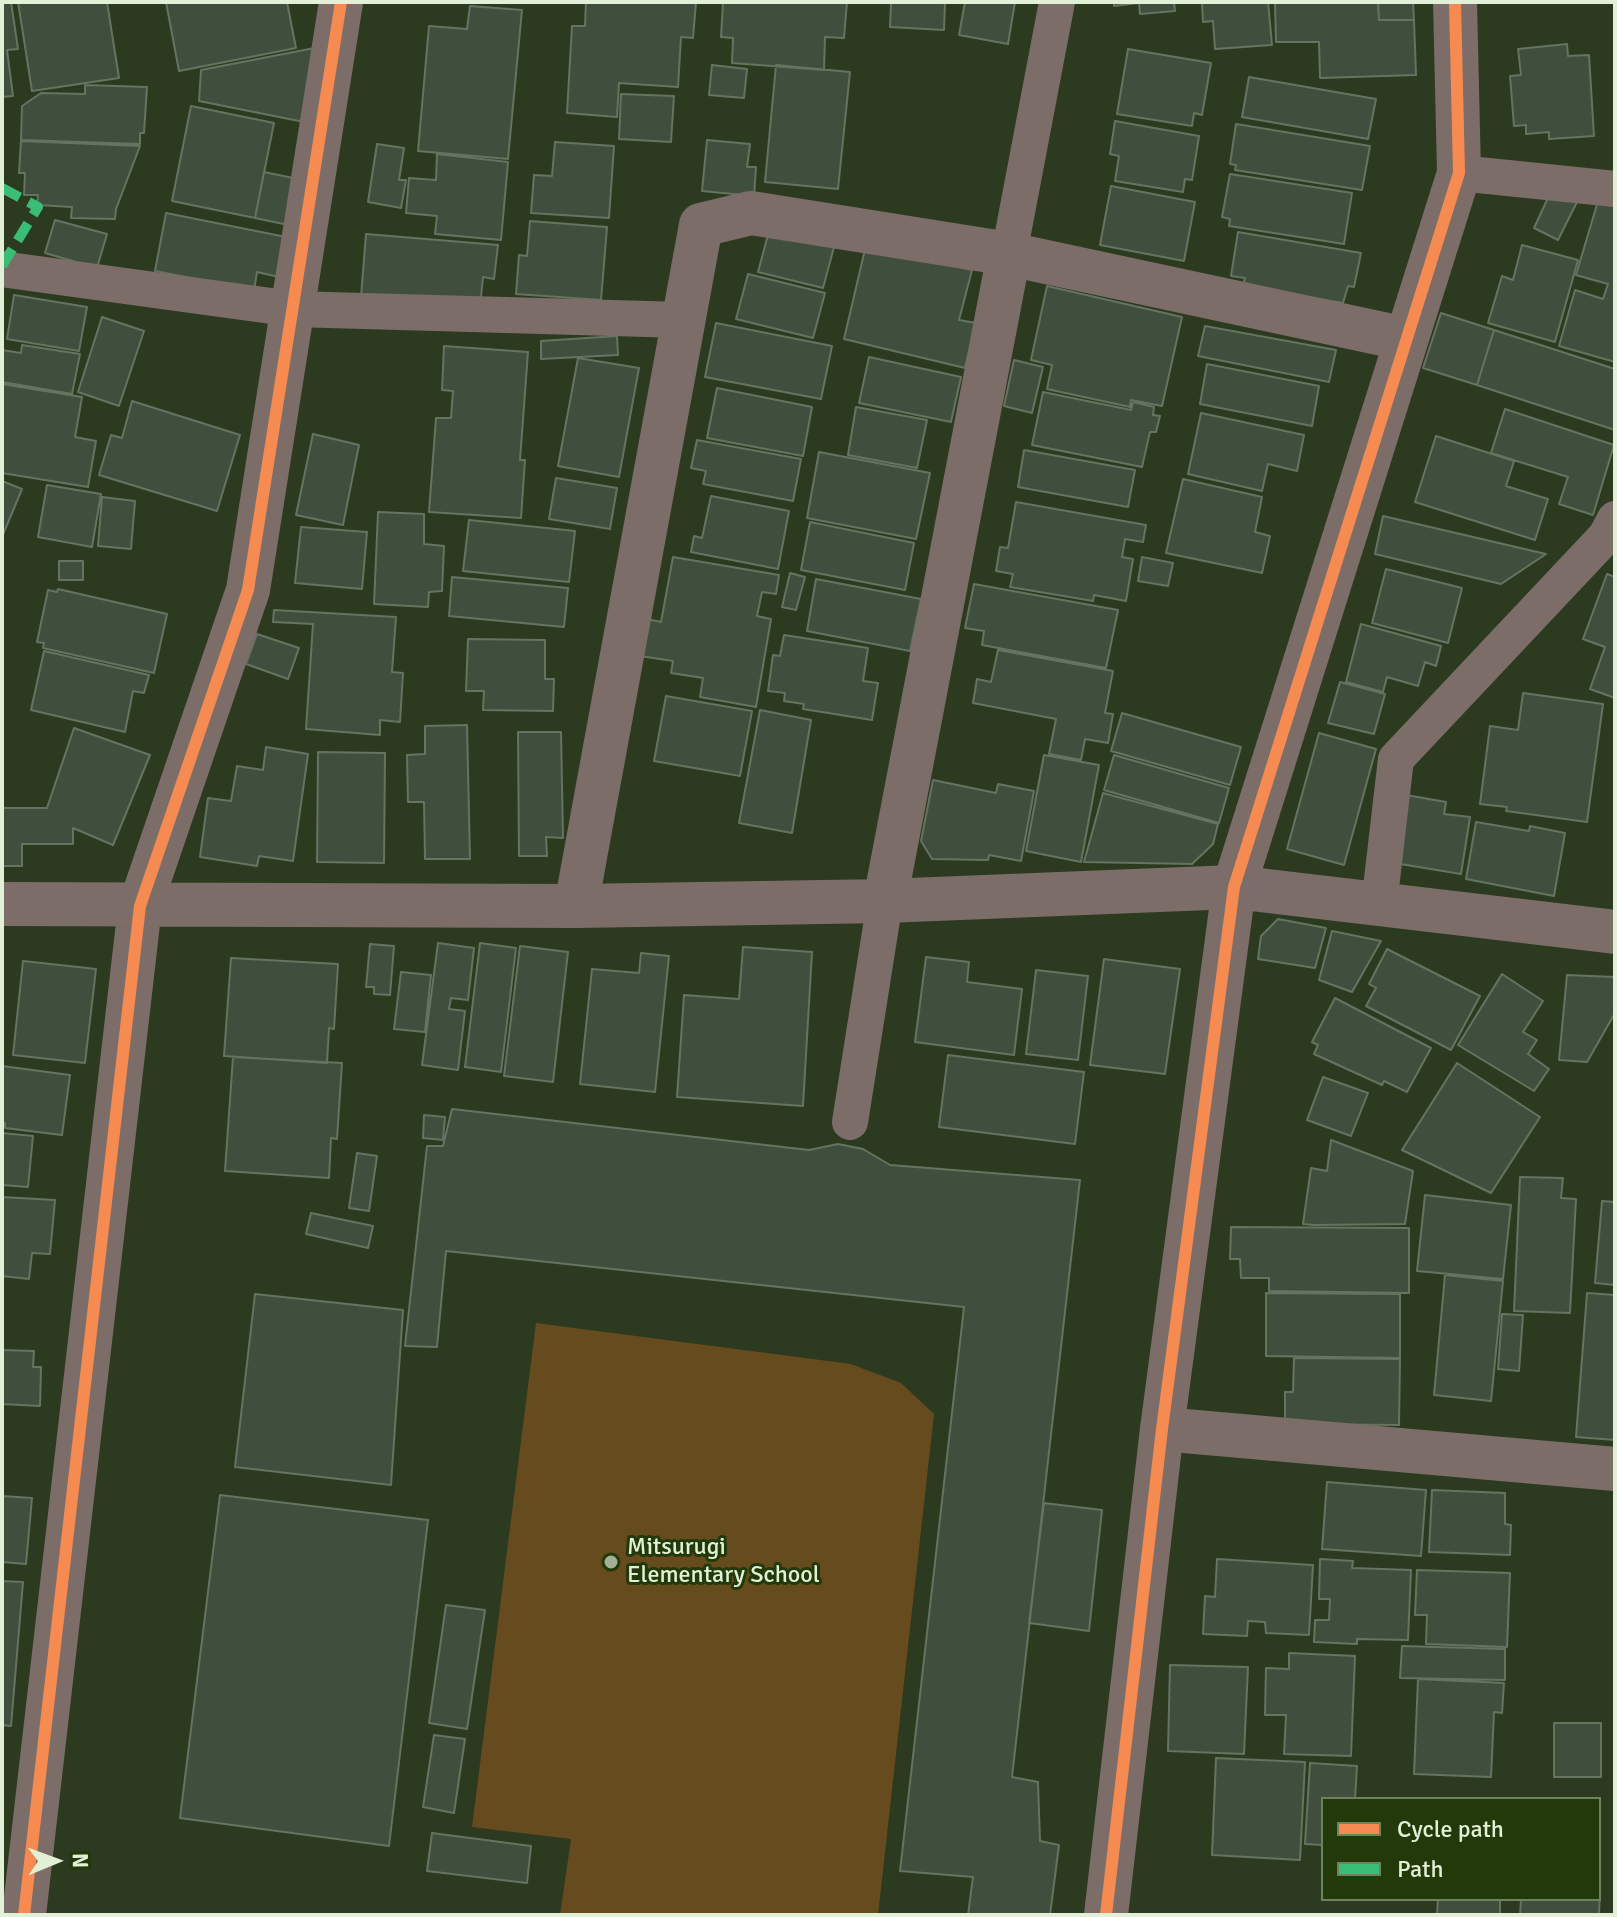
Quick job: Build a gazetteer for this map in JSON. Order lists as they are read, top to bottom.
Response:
{
  "places": ["Mitsurugi Elementary School"],
  "legend": ["Cycle path", "Path"],
  "north": "right"
}
